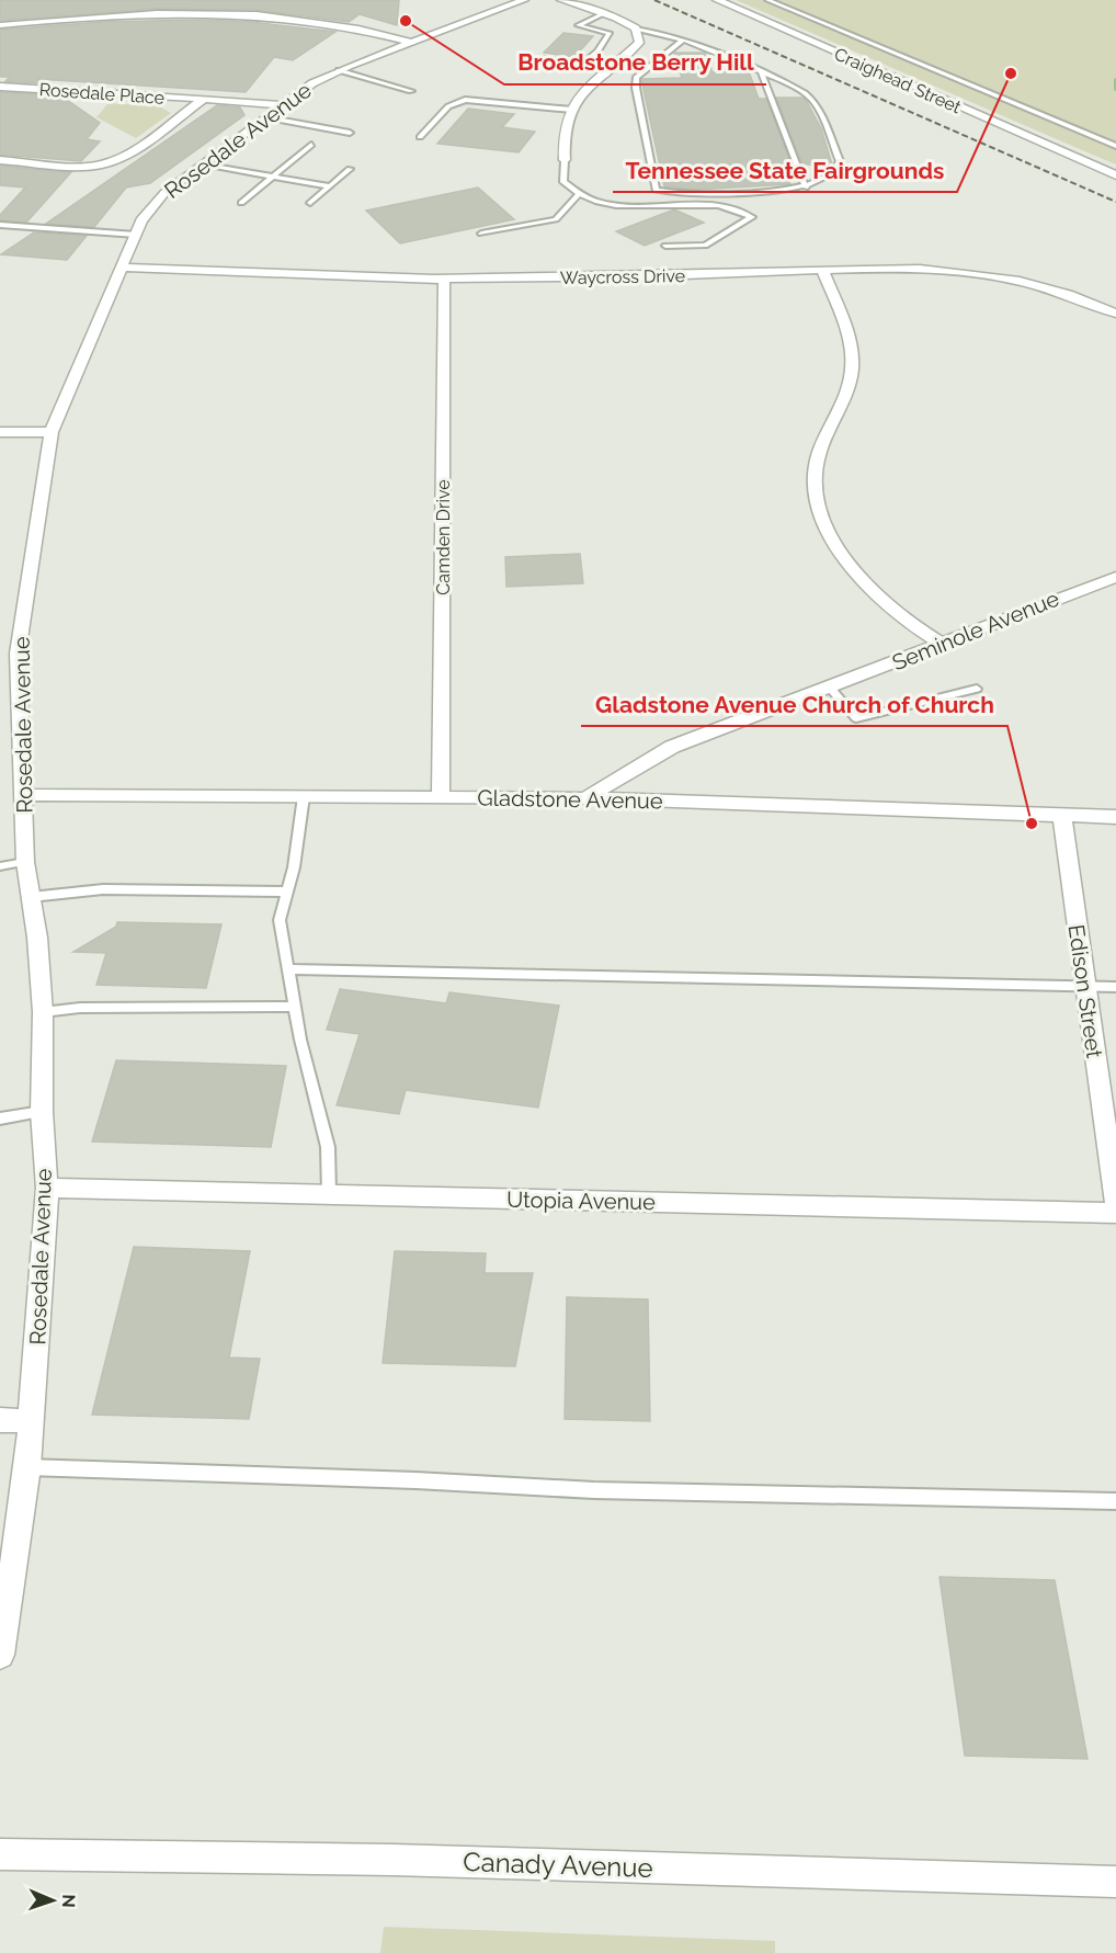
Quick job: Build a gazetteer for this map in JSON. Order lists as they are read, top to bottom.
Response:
{
  "streets": {
    "street": [
      "Craighead Street",
      "Rosedale Place",
      "Rosedale Avenue",
      "Waycross Drive",
      "Camden Drive",
      "Seminole Avenue",
      "Gladstone Avenue",
      "Edison Street",
      "Utopia Avenue",
      "Canady Avenue"
    ]
  },
  "crossings": [
    ["Rosedale Place", "Rosedale Avenue"],
    ["Rosedale Avenue", "Waycross Drive"],
    ["Rosedale Avenue", "Gladstone Avenue"],
    ["Rosedale Avenue", "Utopia Avenue"],
    ["Waycross Drive", "Camden Drive"],
    ["Camden Drive", "Gladstone Avenue"],
    ["Seminole Avenue", "Gladstone Avenue"],
    ["Gladstone Avenue", "Edison Street"]
  ],
  "places": ["Broadstone Berry Hill", "Tennessee State Fairgrounds", "Gladstone Avenue Church of Church"],
  "north": "right"
}
